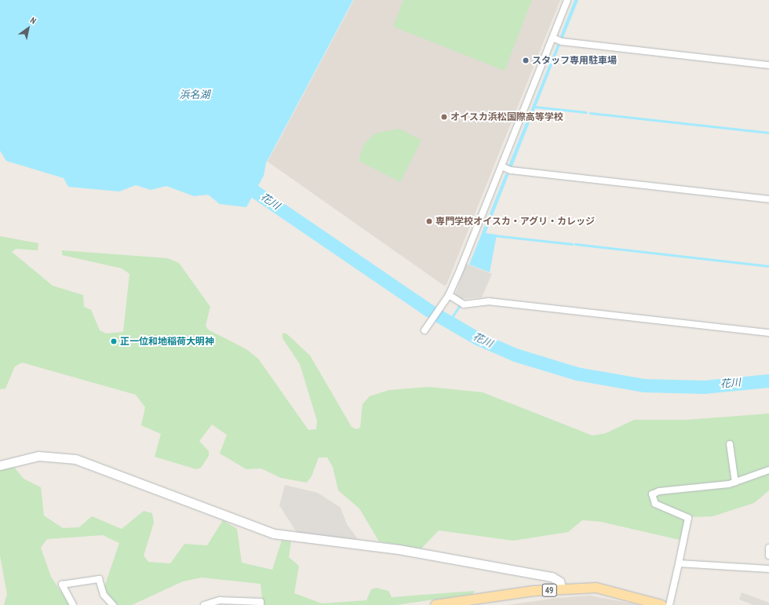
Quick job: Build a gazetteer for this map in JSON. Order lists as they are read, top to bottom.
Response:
{
  "streets": {
    "main road": ["49"]
  },
  "water": ["浜名湖", "花川"],
  "places": [
    "スタッフ専用駐車場",
    "オイスカ浜松国際高等学校",
    "専門学校オイスカ・アグリ・カレッジ",
    "正一位和地稲荷大明神"
  ],
  "north": "top right"
}
